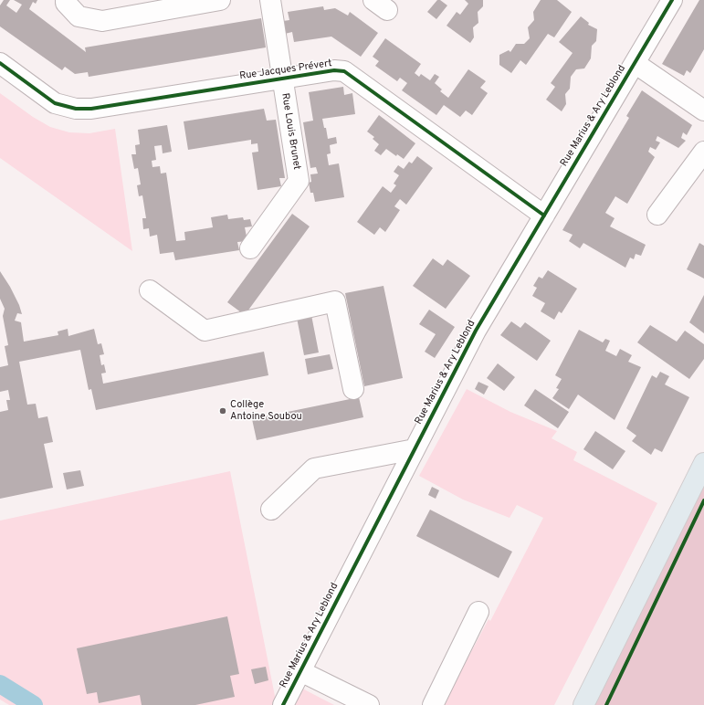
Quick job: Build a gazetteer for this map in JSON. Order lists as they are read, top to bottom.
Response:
{
  "streets": {
    "street": ["Rue Jacques Prévert", "Rue Marius & Ary Leblond", "Rue Louis Brunet"]
  },
  "crossings": [
    ["Rue Jacques Prévert", "Rue Marius & Ary Leblond"],
    ["Rue Jacques Prévert", "Rue Louis Brunet"]
  ],
  "places": ["Collège Antoine Soubou"]
}
